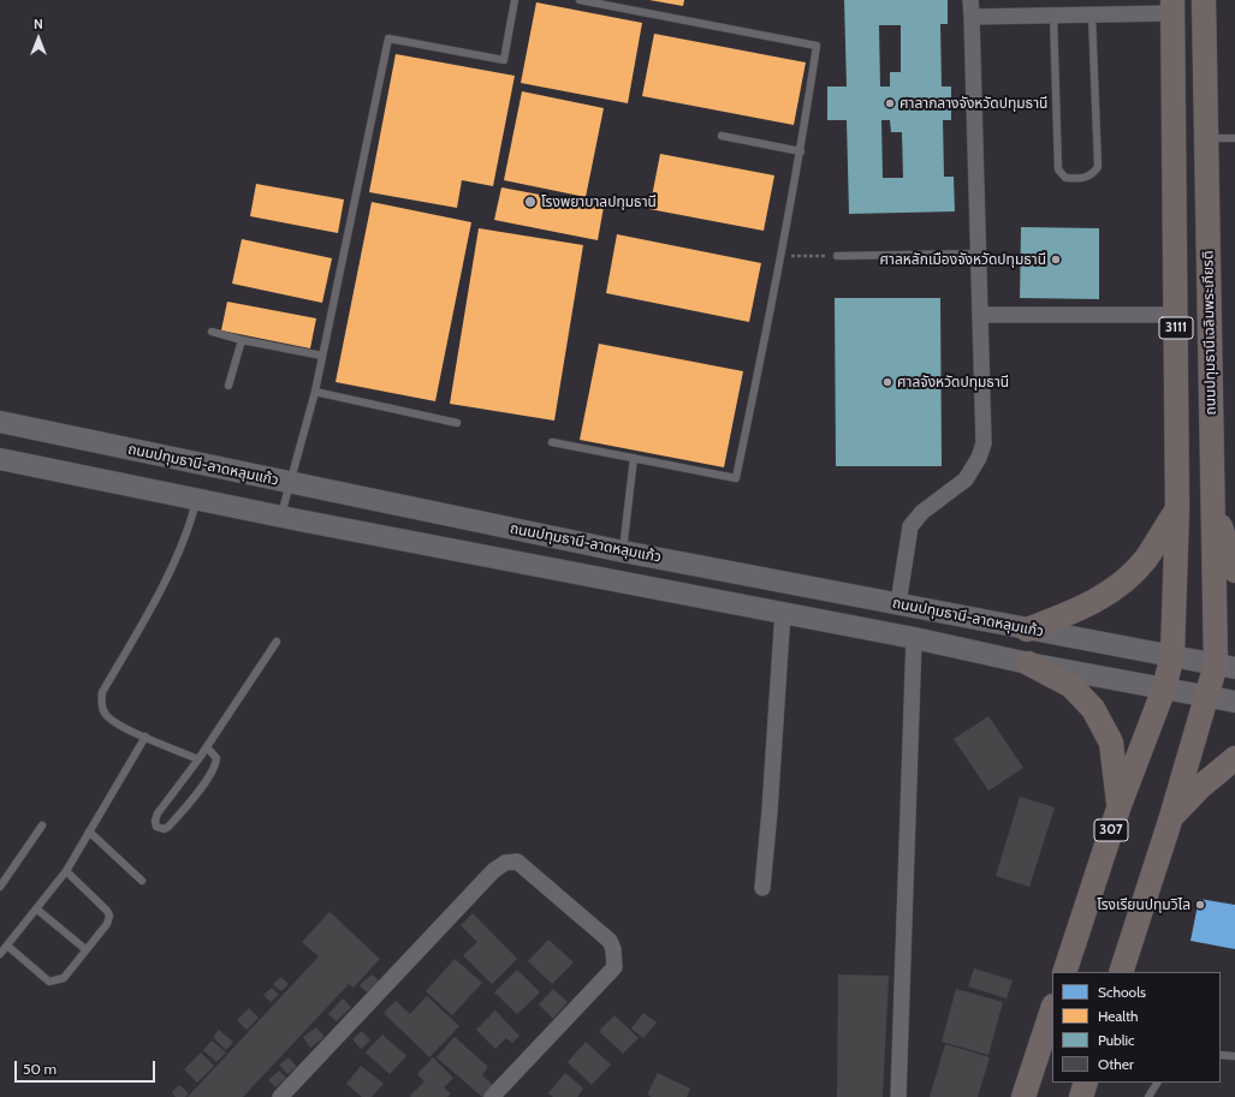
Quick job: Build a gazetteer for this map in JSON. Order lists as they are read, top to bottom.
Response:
{
  "streets": {
    "main road": [
      "3111",
      "ถนนปทุมธานีเฉลิมพระเกียรติ",
      "ถนนปทุมธานี-ลาดหลุมแก้ว",
      "307"
    ]
  },
  "crossings": [
    ["3111", "ถนนปทุมธานี-ลาดหลุมแก้ว"],
    ["ถนนปทุมธานีเฉลิมพระเกียรติ", "ถนนปทุมธานี-ลาดหลุมแก้ว"],
    ["ถนนปทุมธานี-ลาดหลุมแก้ว", "307"]
  ],
  "places": [
    "ศาลากลางจังหวัดปทุมธานี",
    "โรงพยาบาลปทุมธานี",
    "ศาลหลักเมืองจังหวัดปทุมธานี",
    "ศาลจังหวัดปทุมธานี",
    "โรงเรียนปทุมวิไล"
  ],
  "legend": [
    "Schools",
    "Health",
    "Public",
    "Other"
  ],
  "scale_bar": "50 m",
  "north": "top"
}
